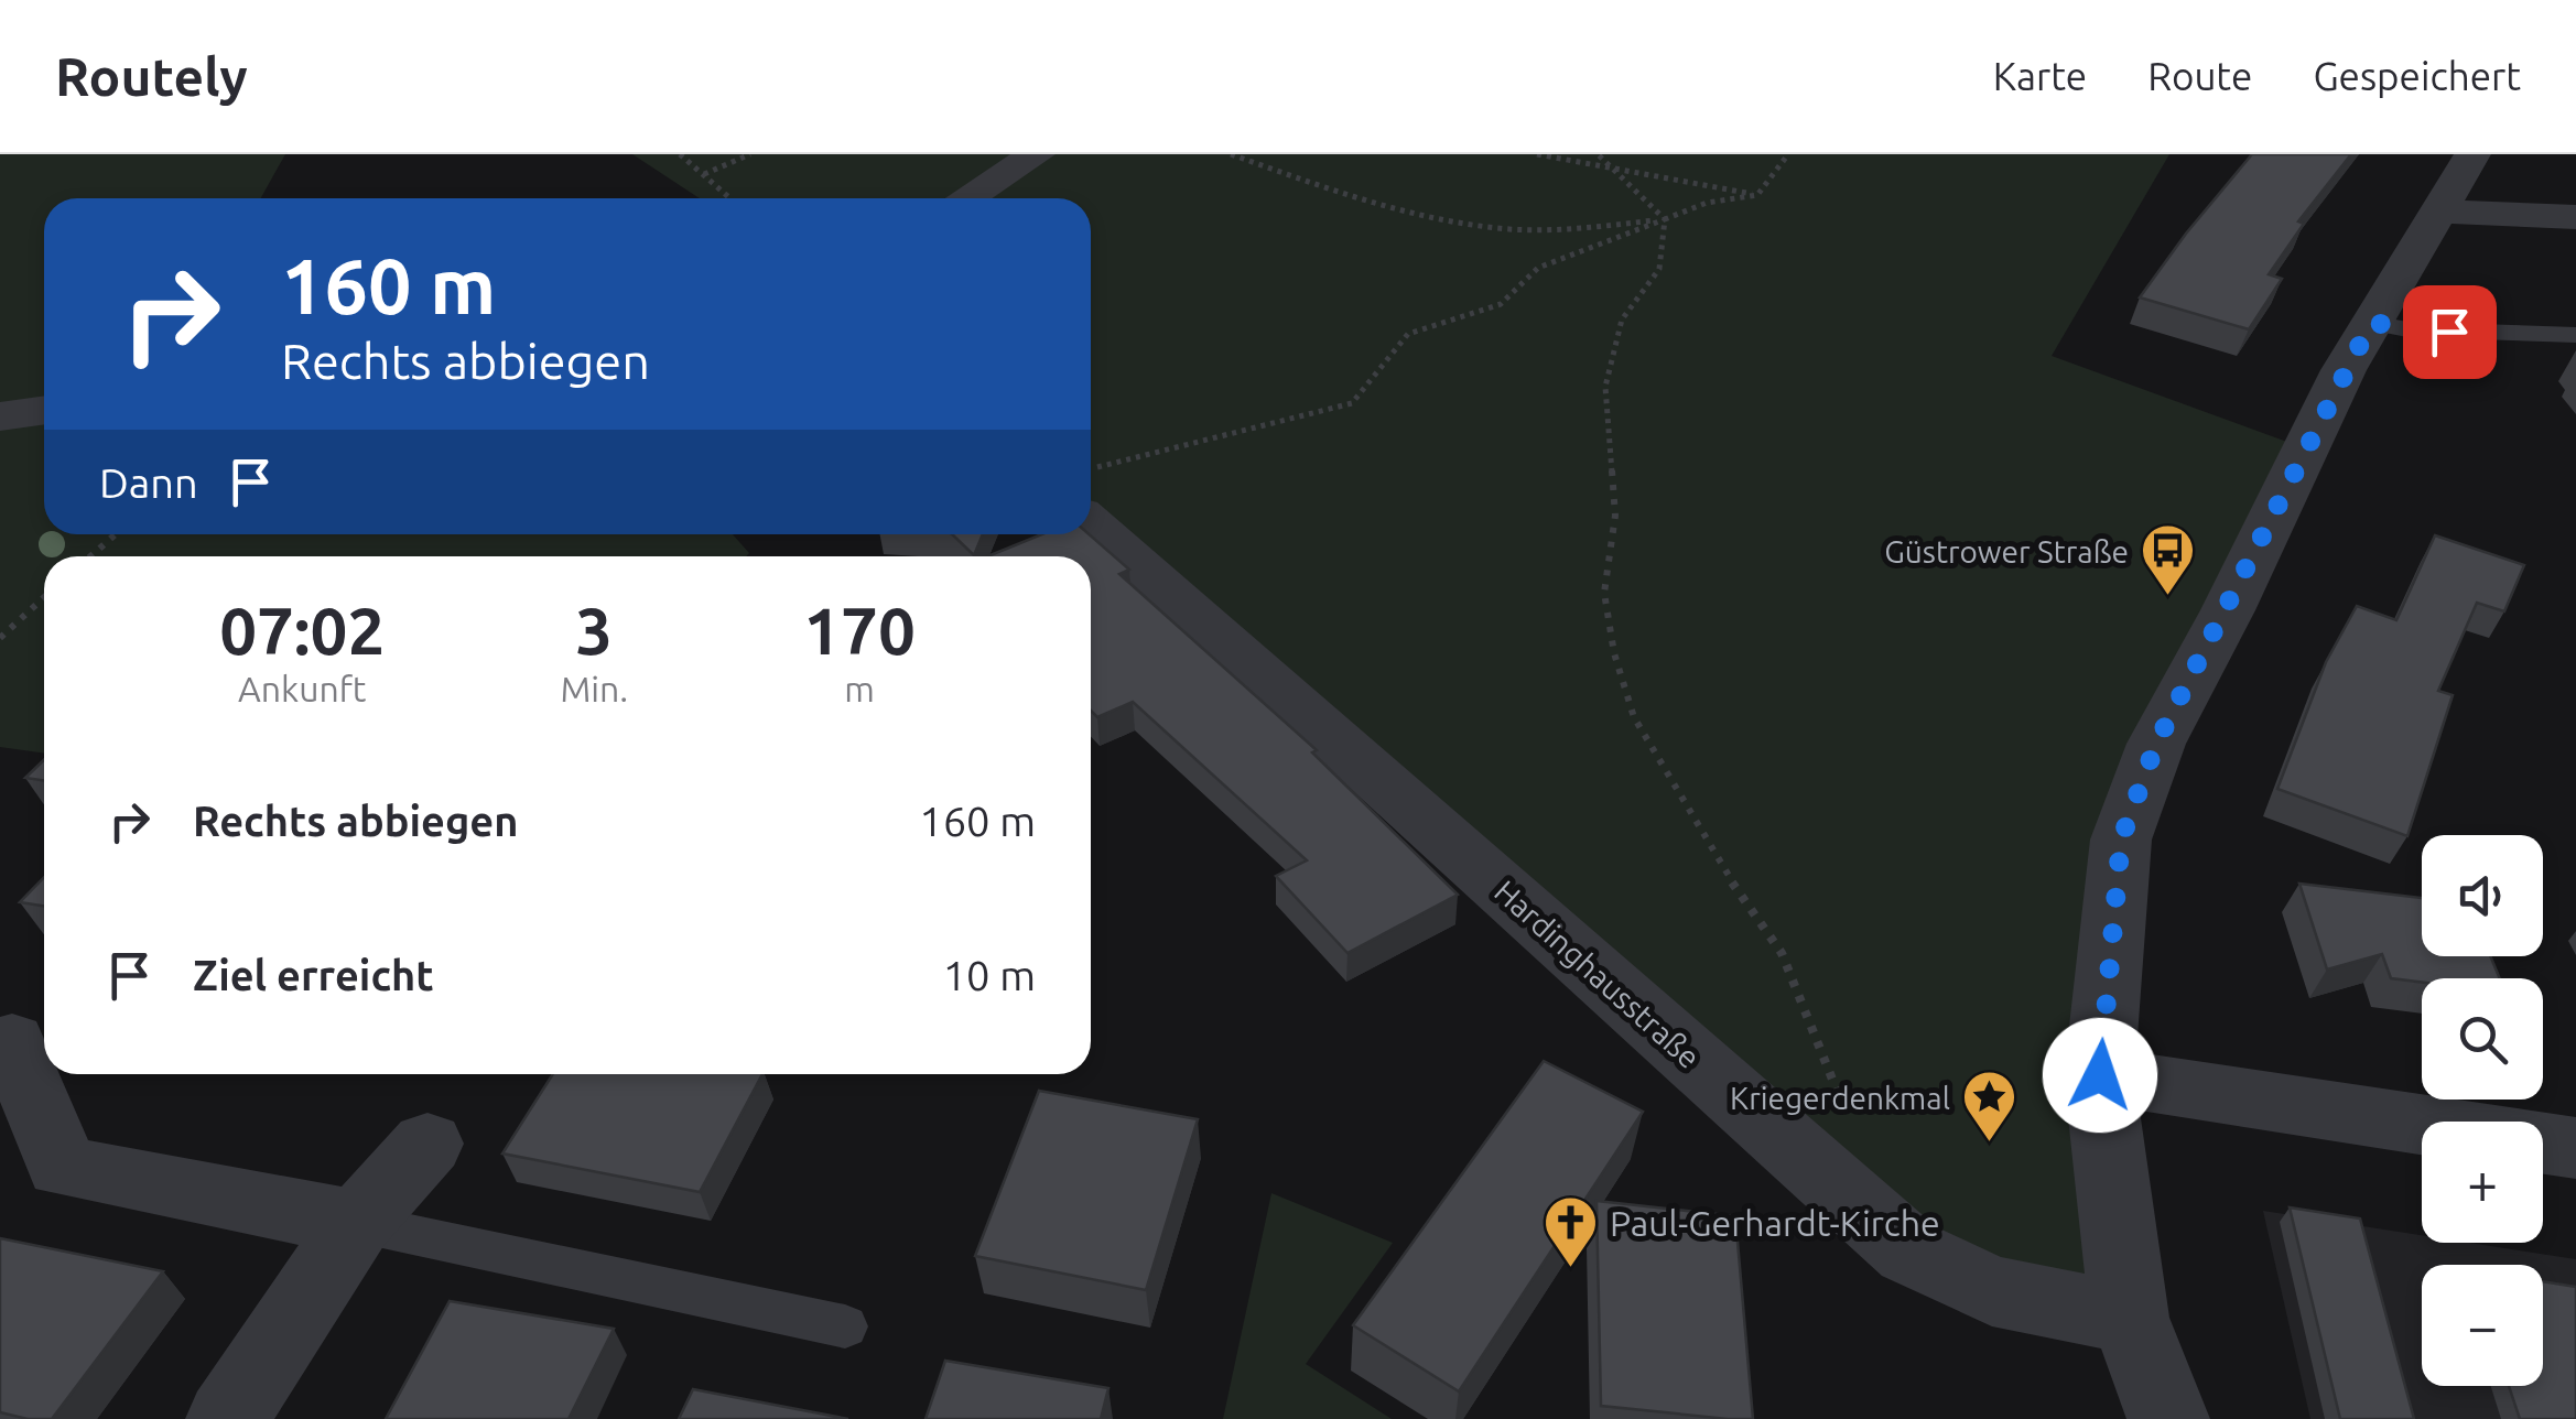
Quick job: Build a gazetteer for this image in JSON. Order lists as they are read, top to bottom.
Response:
{
  "streets": {
    "street": ["Hardinghausstraße"]
  },
  "places": {
    "bus stop": ["Güstrower Straße"],
    "place": ["Kriegerdenkmal"],
    "church": ["Paul-Gerhardt-Kirche"]
  },
  "page": {
    "header": "Routely",
    "nav": ["Karte", "Route", "Gespeichert"],
    "turn": ["160 m", "Rechts abbiegen"],
    "then": "Dann",
    "eta": [
      "07:02",
      "Ankunft",
      "3",
      "Min.",
      "170",
      "m"
    ],
    "list": [
      {
        "name": "Rechts abbiegen",
        "value": "160 m"
      },
      {
        "name": "Ziel erreicht",
        "value": "10 m"
      }
    ],
    "map_buttons": ["+", "−"]
  }
}
